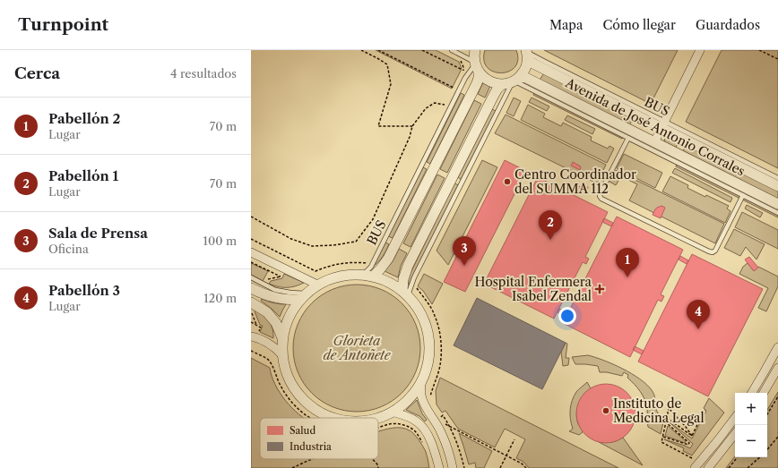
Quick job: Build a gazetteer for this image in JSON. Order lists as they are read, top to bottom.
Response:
{
  "streets": {
    "street": ["Avenida de José Antonio Corrales"],
    "lane": ["BUS"]
  },
  "crossings": [
    ["BUS", "Avenida de José Antonio Corrales"]
  ],
  "parks": ["Glorieta de Antoñete"],
  "places": {
    "other": ["Centro Coordinador del SUMMA 112", "Instituto de Medicina Legal"],
    "health": ["Hospital Enfermera Isabel Zendal"]
  },
  "legend": ["Salud", "Industria"],
  "page": {
    "header": "Turnpoint",
    "nav": ["Mapa", "Cómo llegar", "Guardados"],
    "heading": ["Cerca", "4 resultados"],
    "list": [
      {
        "mark": "1",
        "name": "Pabellón 2",
        "note": "Lugar",
        "value": "70 m"
      },
      {
        "mark": "2",
        "name": "Pabellón 1",
        "note": "Lugar",
        "value": "70 m"
      },
      {
        "mark": "3",
        "name": "Sala de Prensa",
        "note": "Oficina",
        "value": "100 m"
      },
      {
        "mark": "4",
        "name": "Pabellón 3",
        "note": "Lugar",
        "value": "120 m"
      }
    ],
    "pins": [
      "2",
      "3",
      "1",
      "4"
    ],
    "map_buttons": ["+", "−"]
  }
}
